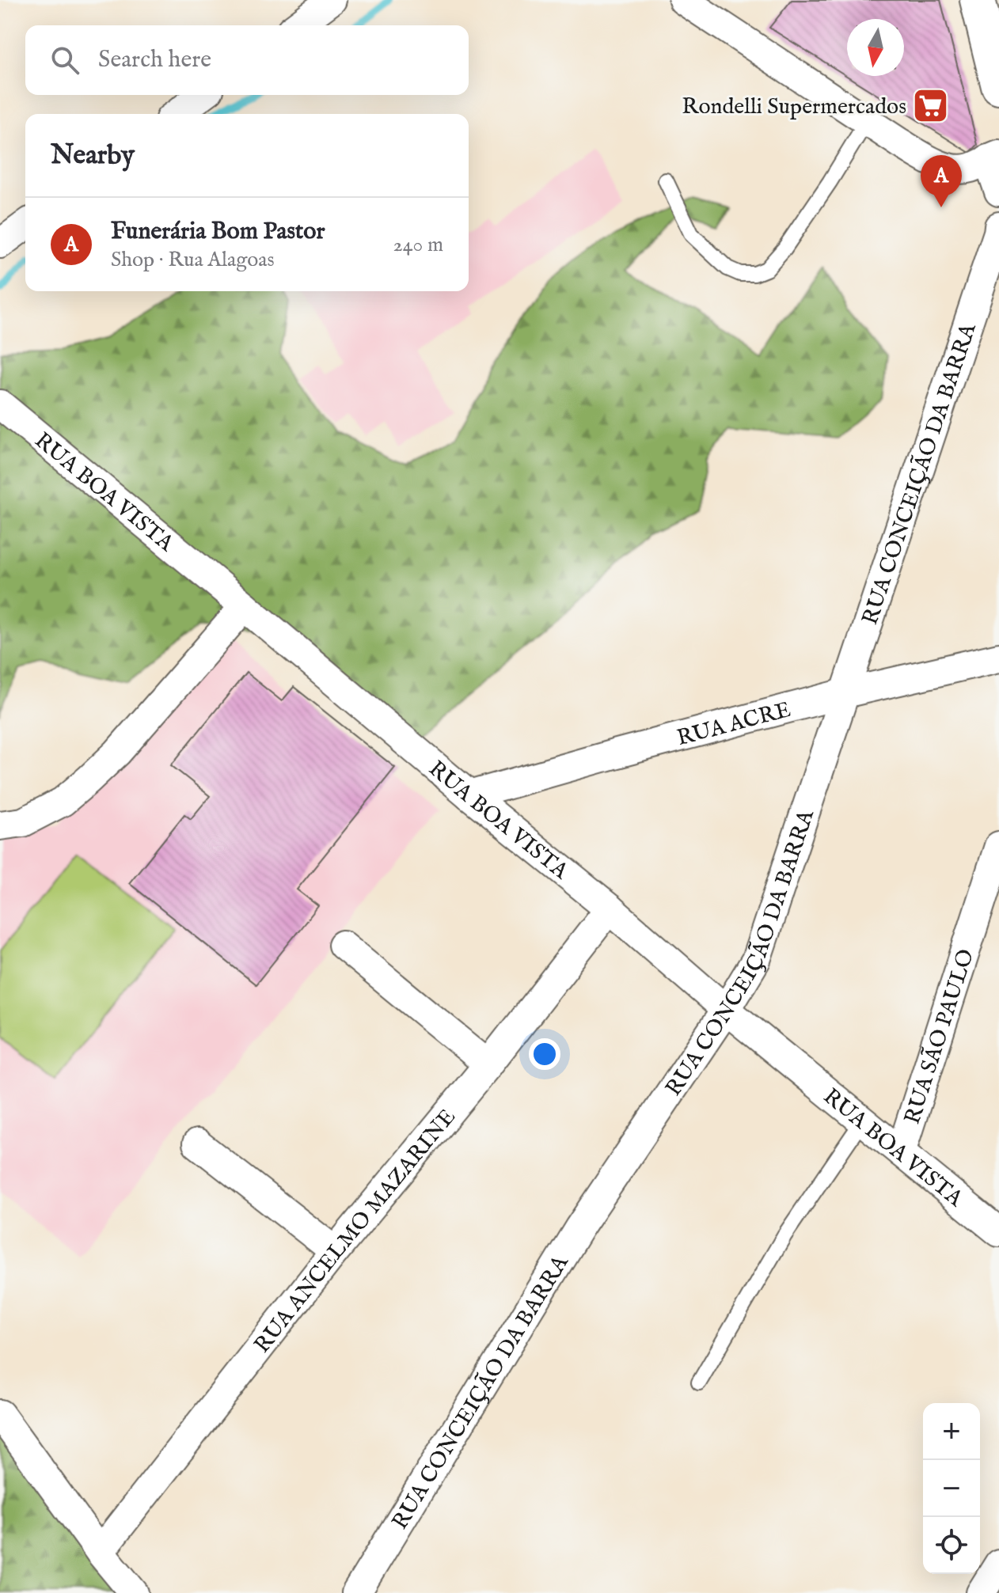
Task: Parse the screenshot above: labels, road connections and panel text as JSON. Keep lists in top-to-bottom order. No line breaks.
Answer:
{"streets":{"street":["RUA CONCEIÇÃO DA BARRA","RUA BOA VISTA","RUA ACRE","RUA SÃO PAULO","RUA ANCELMO MAZARINE"]},"crossings":[["RUA CONCEIÇÃO DA BARRA","RUA BOA VISTA"],["RUA CONCEIÇÃO DA BARRA","RUA ACRE"],["RUA BOA VISTA","RUA ACRE"],["RUA BOA VISTA","RUA SÃO PAULO"],["RUA BOA VISTA","RUA ANCELMO MAZARINE"]],"places":{"supermarket":["Rondelli Supermercados"]},"north":"bottom","page":{"search":"Search here","heading":"Nearby","pins":"A","list":[{"mark":"A","name":"Funerária Bom Pastor","note":"Shop · Rua Alagoas","value":"240 m"}],"map_buttons":["+","−"]}}
